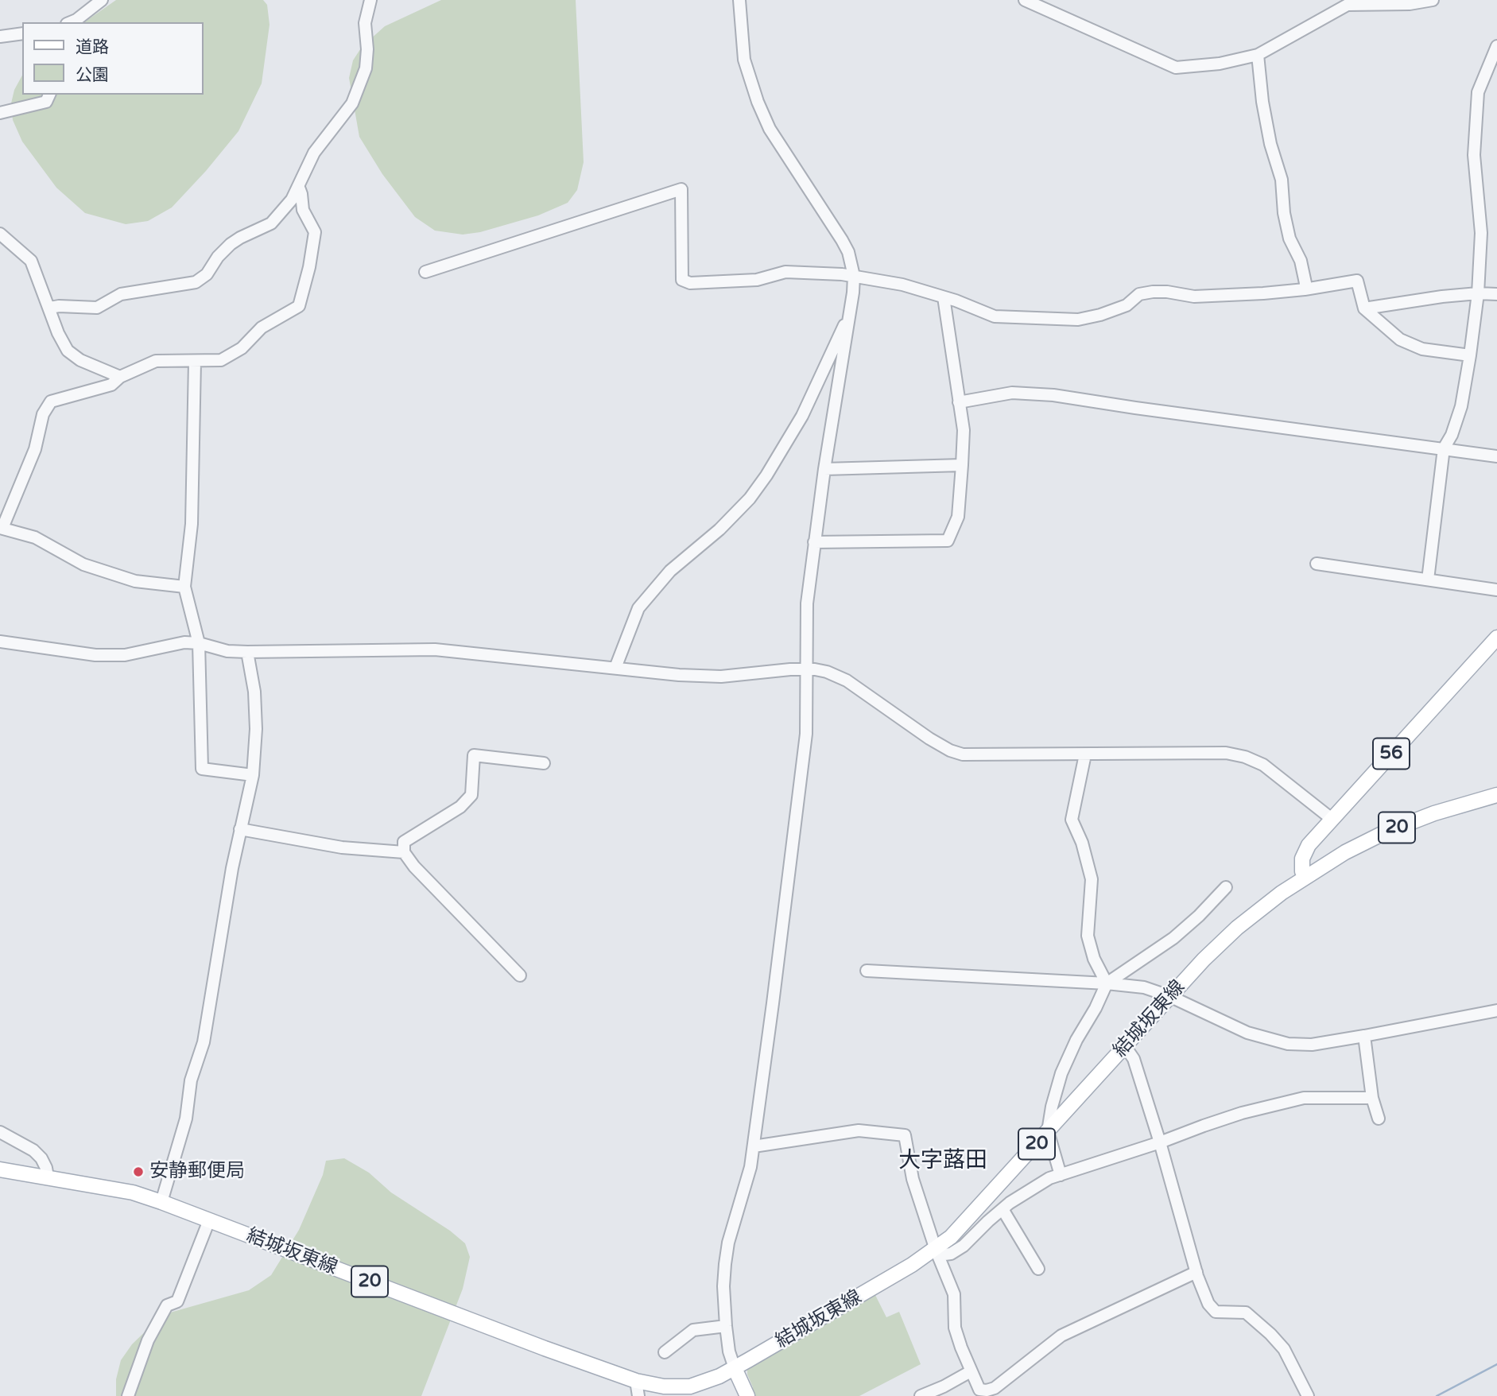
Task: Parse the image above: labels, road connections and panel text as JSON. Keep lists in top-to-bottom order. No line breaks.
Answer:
{"streets":{"main road":["56","20","結城坂東線"]},"crossings":[["56","結城坂東線"]],"districts":["大字蕗田"],"places":["安静郵便局"],"legend":["道路","公園"]}
